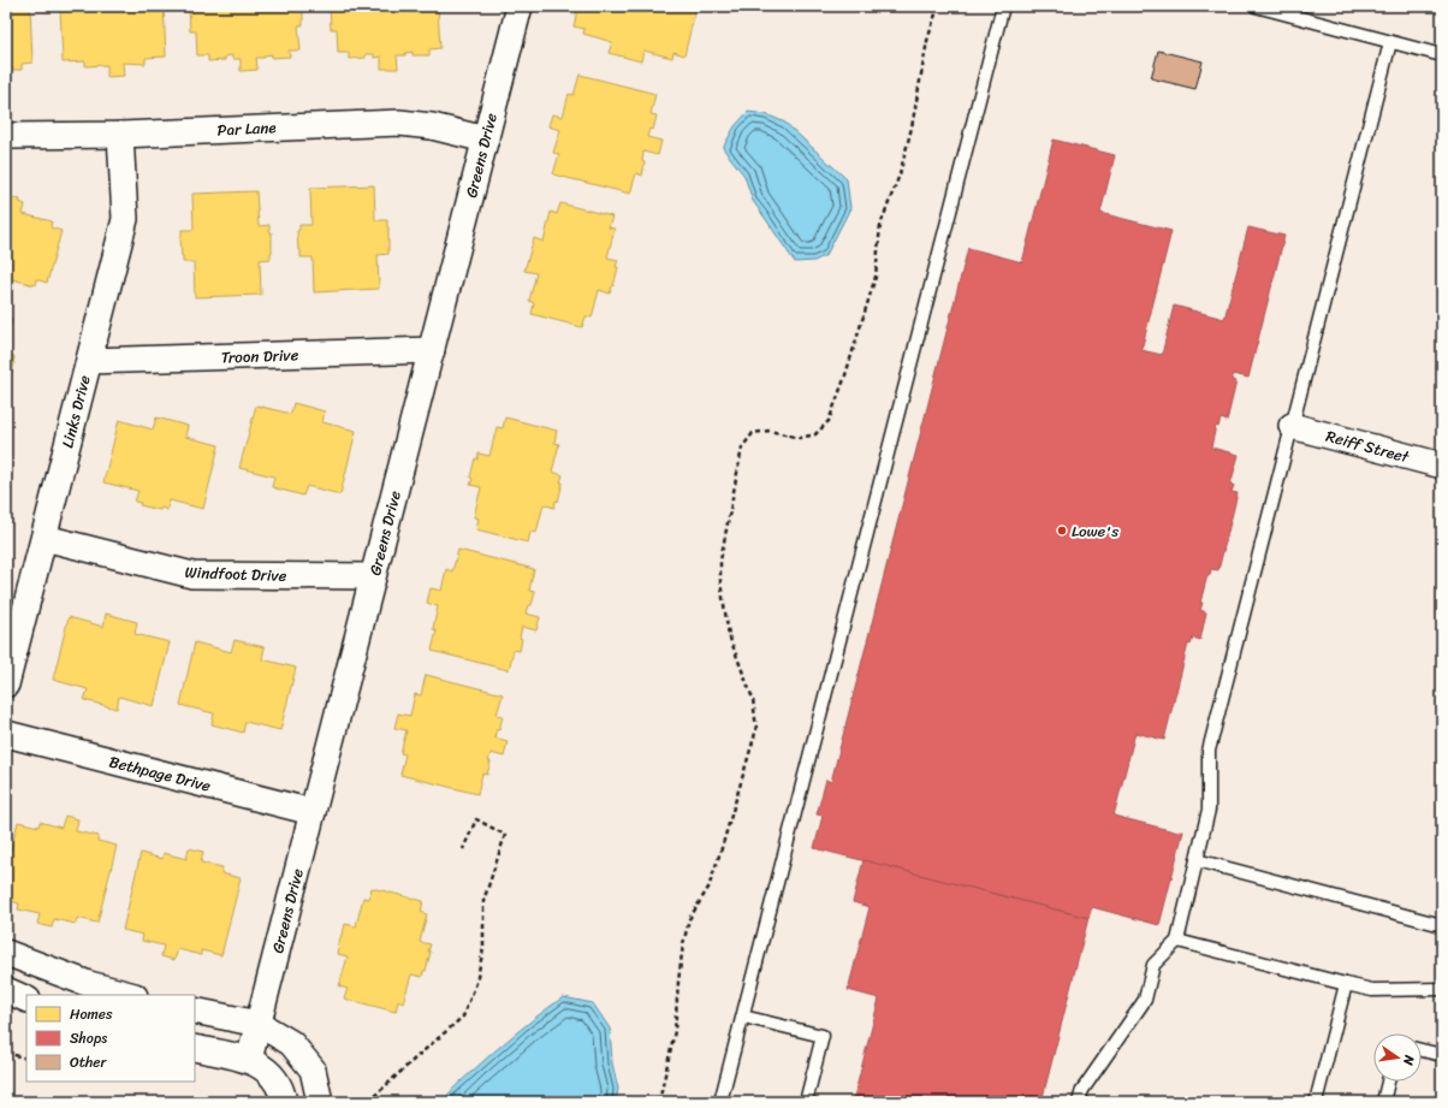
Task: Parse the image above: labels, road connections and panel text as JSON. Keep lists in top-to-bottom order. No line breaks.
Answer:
{"streets":{"street":["Par Lane","Greens Drive","Troon Drive","Links Drive","Reiff Street","Windfoot Drive","Bethpage Drive"]},"crossings":[["Par Lane","Greens Drive"],["Par Lane","Links Drive"],["Greens Drive","Troon Drive"],["Greens Drive","Windfoot Drive"],["Greens Drive","Bethpage Drive"],["Troon Drive","Links Drive"],["Links Drive","Windfoot Drive"]],"places":["Lowe's"],"legend":["Homes","Shops","Other"],"north":"right"}
